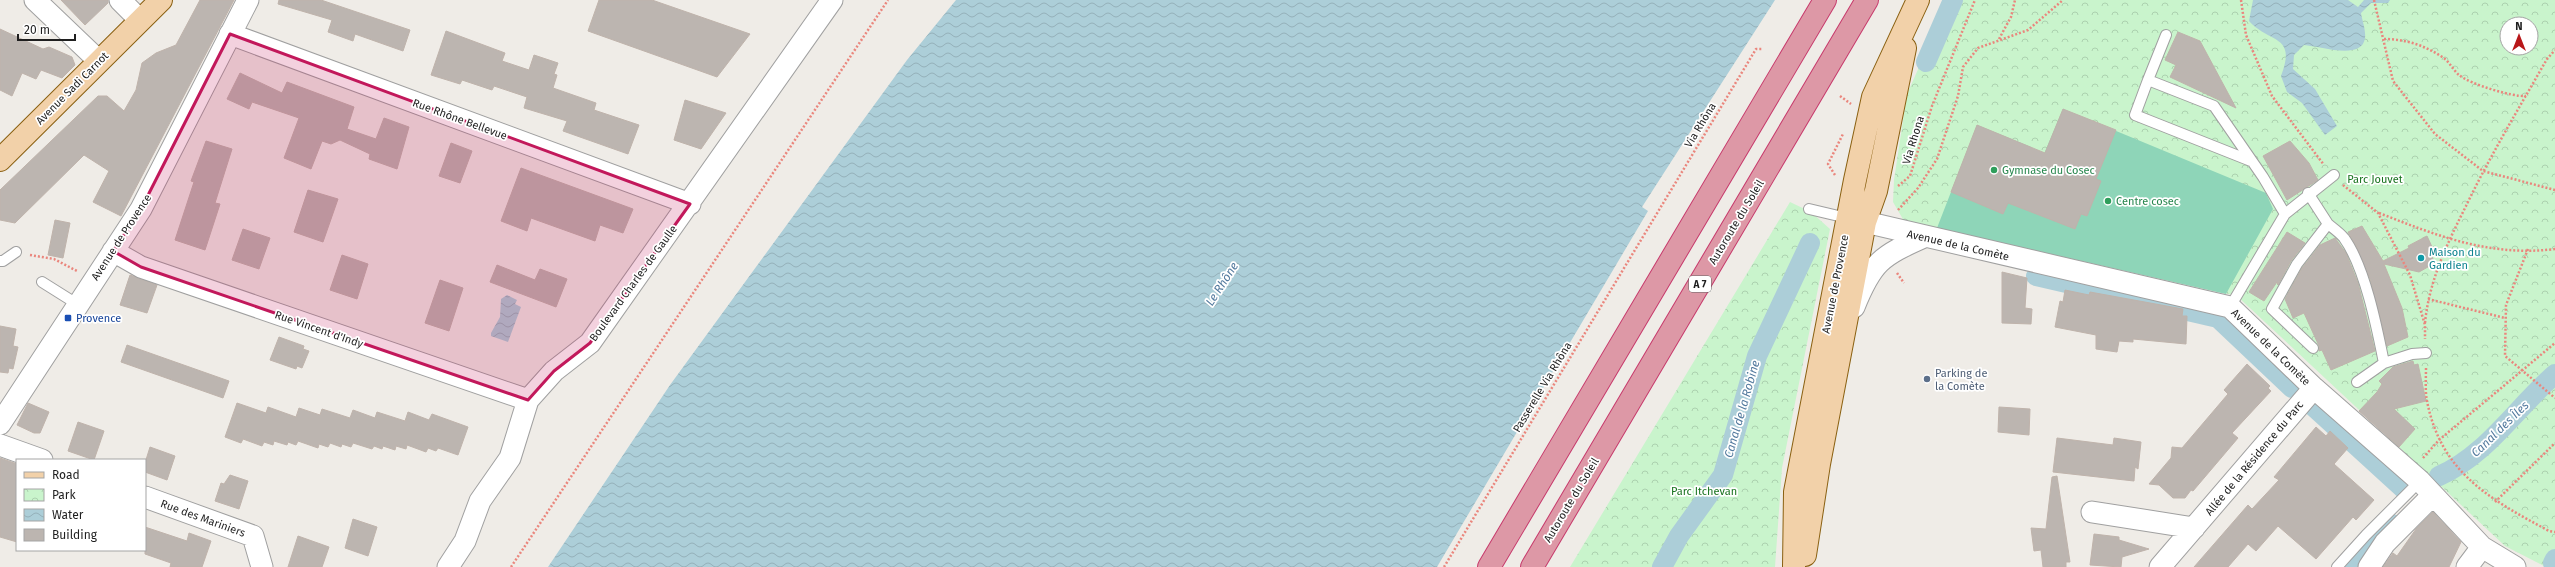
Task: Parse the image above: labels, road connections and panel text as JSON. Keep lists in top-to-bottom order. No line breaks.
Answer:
{"streets":{"highway":["Autoroute du Soleil","A 7"],"main road":["Avenue Sadi Carnot","Avenue de Provence"],"street":["Rue Rhône Bellevue","Avenue de la Comète","Boulevard Charles de Gaulle","Rue Vincent d'Indy","Allée de la Résidence du Parc","Rue des Mariniers"],"path":["Via Rhôna","Via Rhona","Passerelle Via Rhôna"]},"crossings":[["Rue Rhône Bellevue","Avenue de Provence"],["Rue Rhône Bellevue","Boulevard Charles de Gaulle"],["Via Rhôna","Passerelle Via Rhôna"],["Via Rhona","Avenue de Provence"],["Avenue de Provence","Avenue de la Comète"],["Avenue de Provence","Rue Vincent d'Indy"],["Avenue de la Comète","Allée de la Résidence du Parc"],["Boulevard Charles de Gaulle","Rue Vincent d'Indy"]],"water":["Le Rhône","Canal de la Robine","Canal des Îles"],"parks":["Parc Jouvet","Parc Itchevan"],"places":{"other":["Gymnase du Cosec","Centre cosec","Maison du Gardien","Parking de la Comète"],"transit":["Provence"]},"legend":["Road","Park","Water","Building"],"scale_bar":"20 m","north":"top"}
